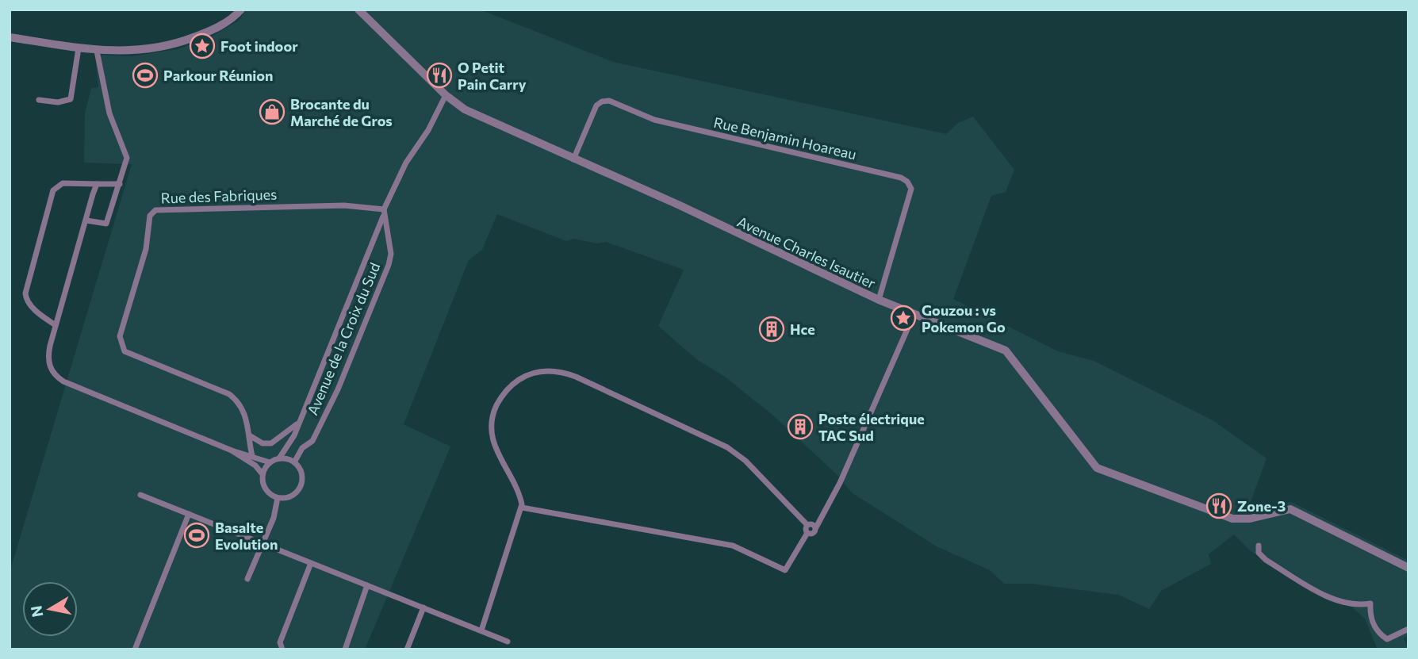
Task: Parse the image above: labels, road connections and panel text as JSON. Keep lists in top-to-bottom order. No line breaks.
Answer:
{"streets":{"street":["Rue Benjamin Hoareau","Rue des Fabriques","Avenue Charles Isautier","Avenue de la Croix du Sud"]},"crossings":[["Rue Benjamin Hoareau","Avenue Charles Isautier"],["Rue des Fabriques","Avenue de la Croix du Sud"]],"places":{"place":["Foot indoor","Gouzou : vs Pokemon Go"],"sports":["Parkour Réunion","Basalte Evolution"],"restaurant":["O Petit Pain Carry","Zone-3"],"shop":["Brocante du Marché de Gros"],"building":["Hce","Poste électrique TAC Sud"]},"north":"left"}
